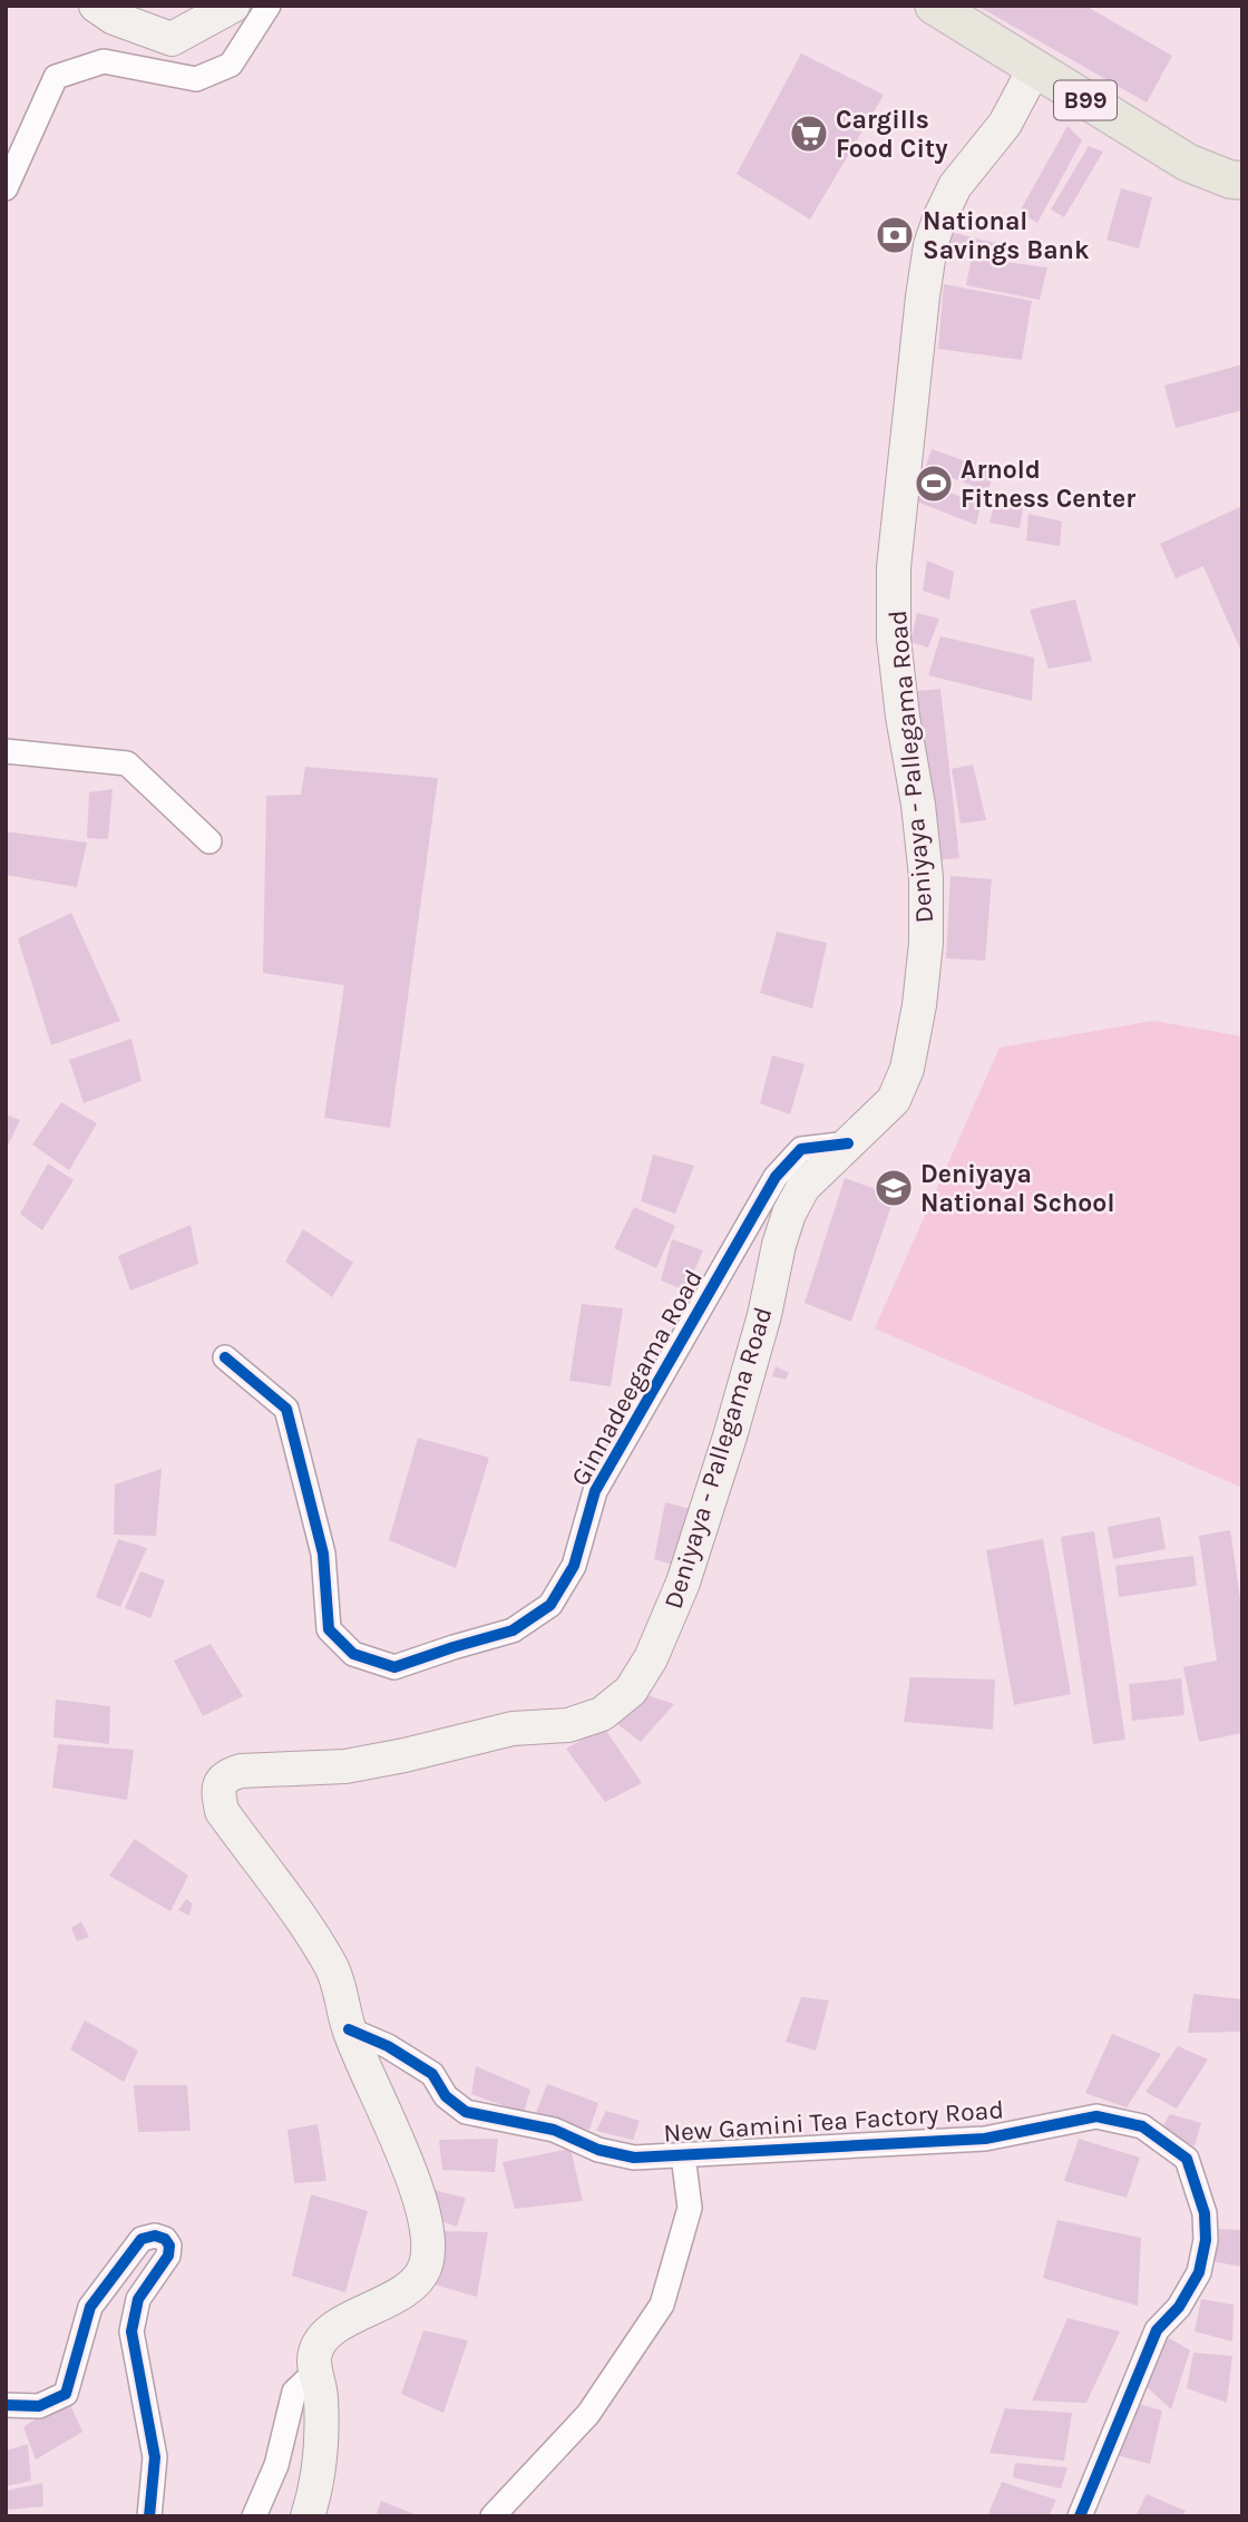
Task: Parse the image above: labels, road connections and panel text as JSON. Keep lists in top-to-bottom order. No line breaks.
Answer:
{"streets":{"main road":["B99","Deniyaya - Pallegama Road"],"street":["Ginnadeegama Road","New Gamini Tea Factory Road"]},"crossings":[["B99","Deniyaya - Pallegama Road"],["Deniyaya - Pallegama Road","Ginnadeegama Road"],["Deniyaya - Pallegama Road","New Gamini Tea Factory Road"]],"places":{"supermarket":["Cargills Food City"],"bank":["National Savings Bank"],"sports":["Arnold Fitness Center"],"school or university":["Deniyaya National School"]}}
